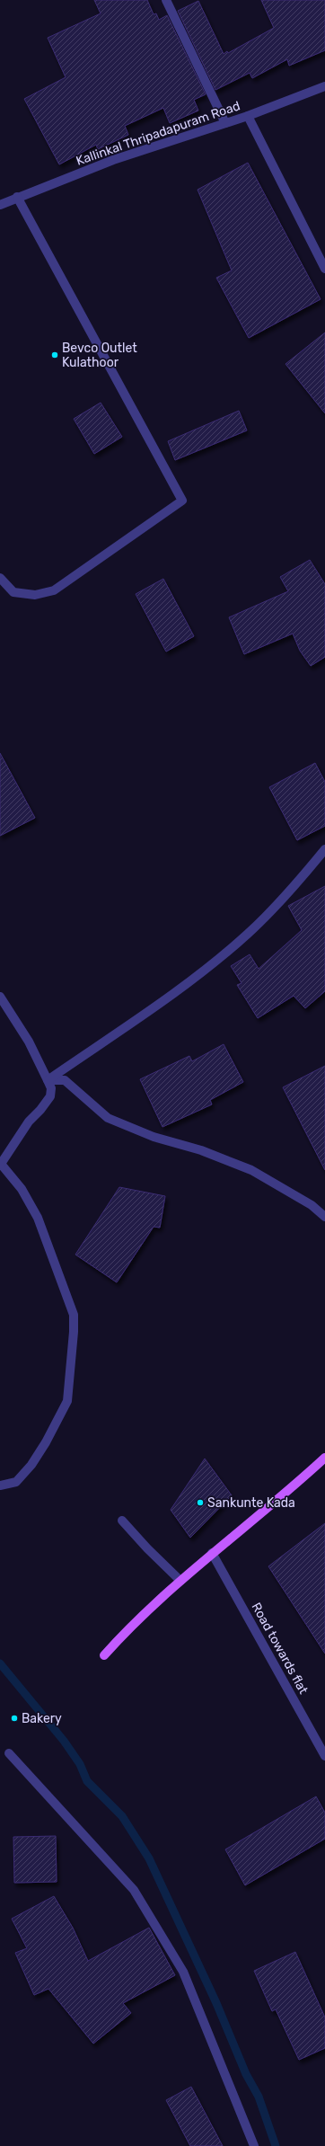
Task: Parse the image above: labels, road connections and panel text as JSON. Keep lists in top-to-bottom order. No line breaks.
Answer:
{"streets":{"street":["Kallinkal Thripadapuram Road","Road towards flat"]},"places":["Bevco Outlet Kulathoor","Sankunte Kada","Bakery"]}
